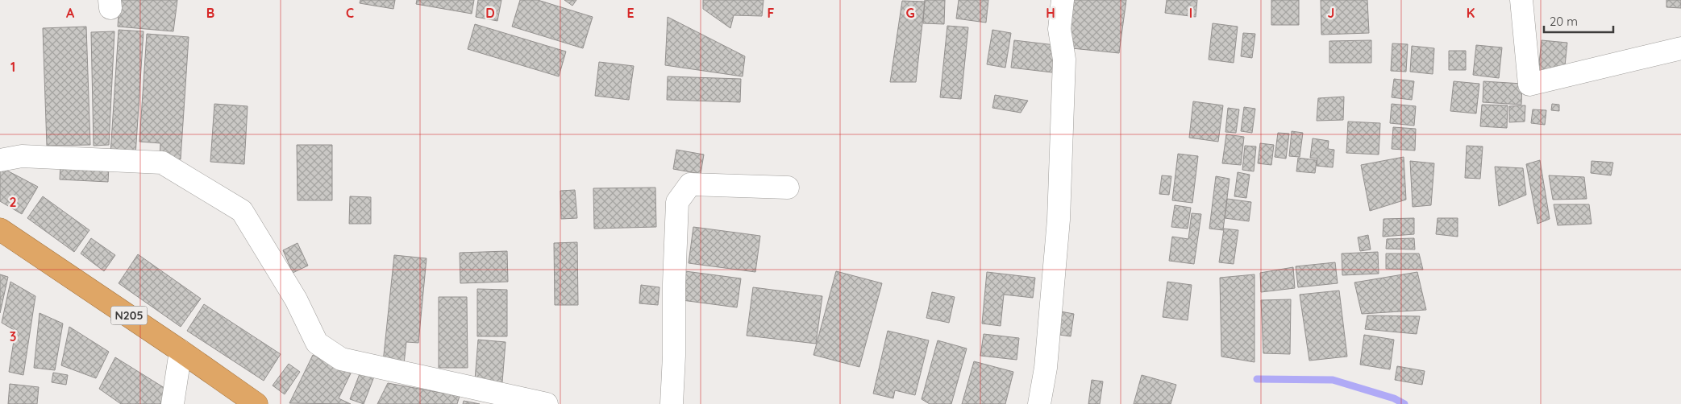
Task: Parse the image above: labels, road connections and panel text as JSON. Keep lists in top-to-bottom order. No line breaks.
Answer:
{"streets":{"highway":["N205"]},"scale_bar":"20 m","grid":{"columns":["A","B","C","D","E","F","G","H","I","J","K"],"rows":["1","2","3"]}}
